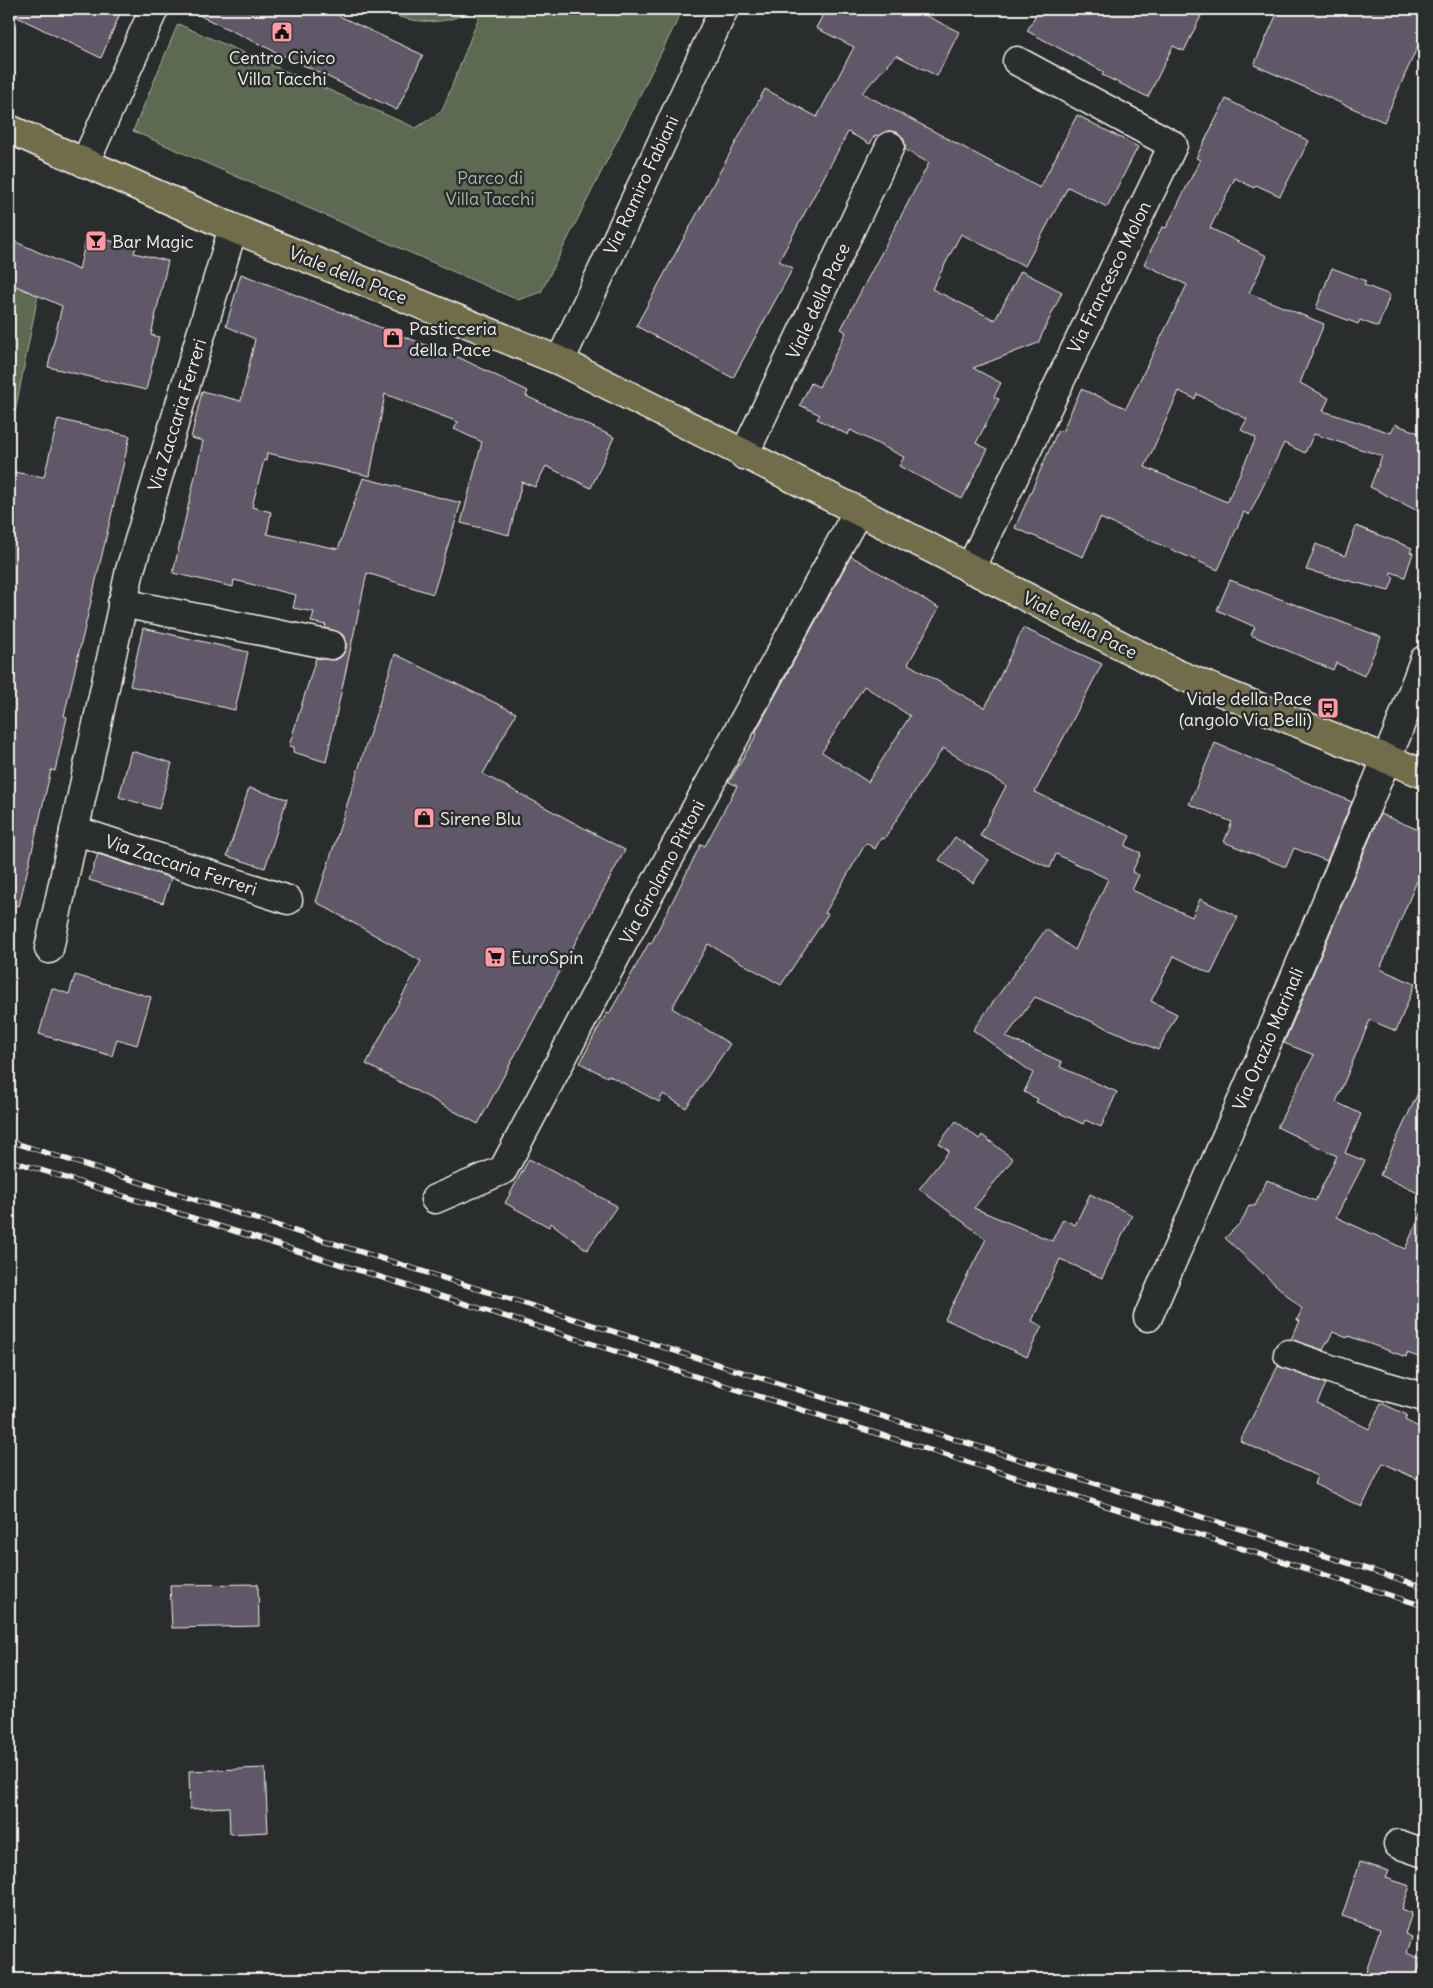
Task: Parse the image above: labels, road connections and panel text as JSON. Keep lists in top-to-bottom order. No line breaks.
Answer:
{"streets":{"main road":["Viale della Pace"],"street":["Via Ramiro Fabiani","Via Francesco Molon","Via Zaccaria Ferreri","Via Girolamo Pittoni","Via Orazio Marinali"]},"crossings":[["Via Ramiro Fabiani","Viale della Pace"],["Viale della Pace","Via Francesco Molon"],["Viale della Pace","Via Zaccaria Ferreri"],["Viale della Pace","Via Girolamo Pittoni"],["Viale della Pace","Via Orazio Marinali"]],"parks":["Parco di Villa Tacchi"],"places":{"public building":["Centro Civico Villa Tacchi"],"bar":["Bar Magic"],"shop":["Pasticceria della Pace","Sirene Blu"],"bus stop":["Viale della Pace (angolo Via Belli)"],"supermarket":["EuroSpin"]}}
